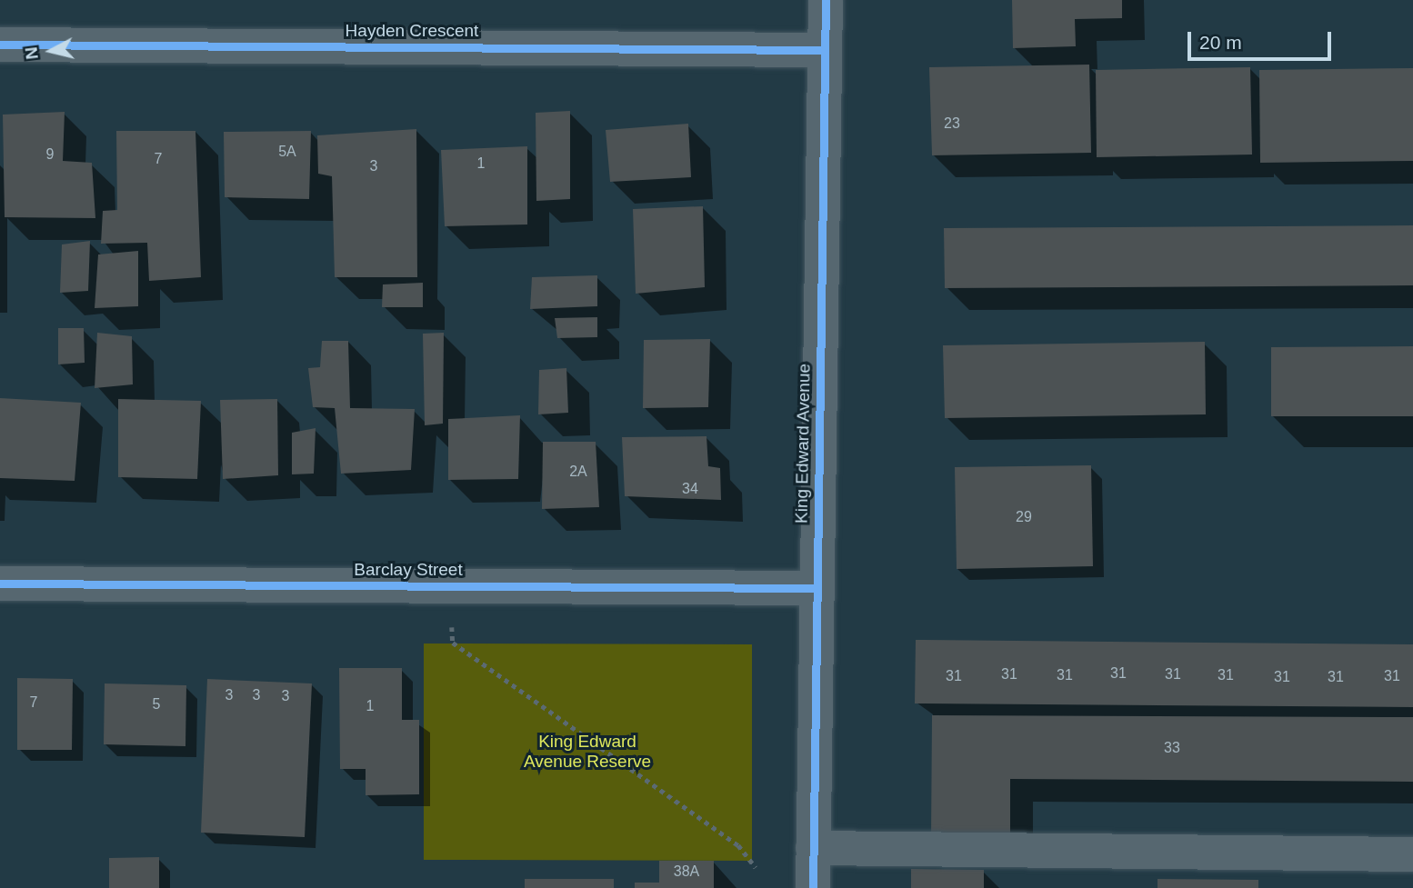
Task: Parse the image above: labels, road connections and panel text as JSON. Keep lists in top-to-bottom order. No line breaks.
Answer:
{"streets":{"street":["Hayden Crescent","King Edward Avenue","Barclay Street"]},"crossings":[["Hayden Crescent","King Edward Avenue"],["King Edward Avenue","Barclay Street"]],"parks":["King Edward Avenue Reserve"],"house_numbers":["23","5A","9","7","1","3","2A","34","29","31","31","31","31","31","31","31","31","31","3","3","3","7","5","1","33","38A"],"scale_bar":"20 m","north":"left"}
